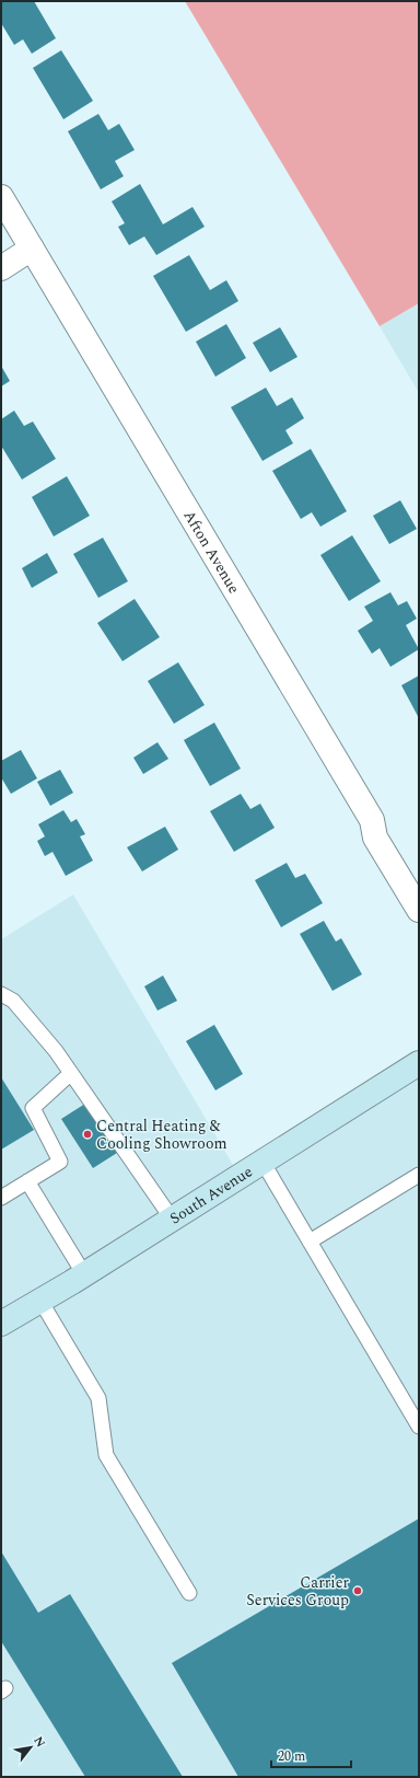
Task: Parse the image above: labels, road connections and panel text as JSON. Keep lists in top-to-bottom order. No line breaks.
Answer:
{"streets":{"main road":["South Avenue"],"street":["Afton Avenue"]},"places":["Central Heating & Cooling Showroom","Carrier Services Group"],"scale_bar":"20 m","north":"top right"}
